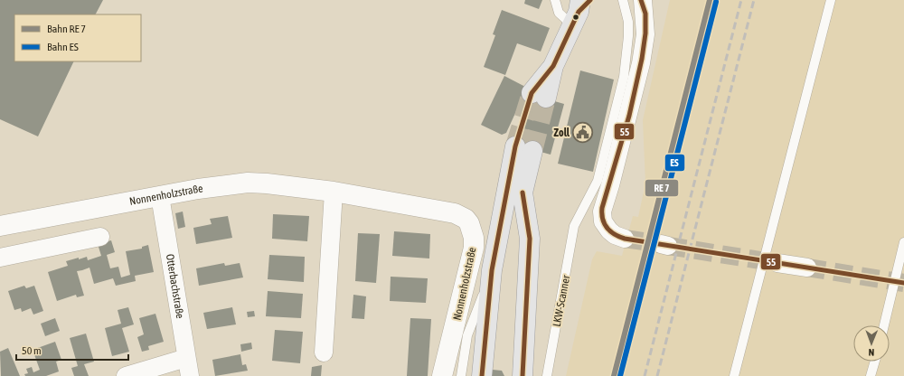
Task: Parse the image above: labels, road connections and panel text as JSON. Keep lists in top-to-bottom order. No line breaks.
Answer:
{"streets":{"street":["Nonnenholzstraße","Otterbachstraße"],"lane":["LKW-Scanner"]},"crossings":[["Nonnenholzstraße","Otterbachstraße"]],"places":{"public building":["Zoll"]},"lines":["transit line 55","rail line ES"],"legend":["Bahn RE 7","Bahn ES"],"scale_bar":"50 m","north":"bottom"}
